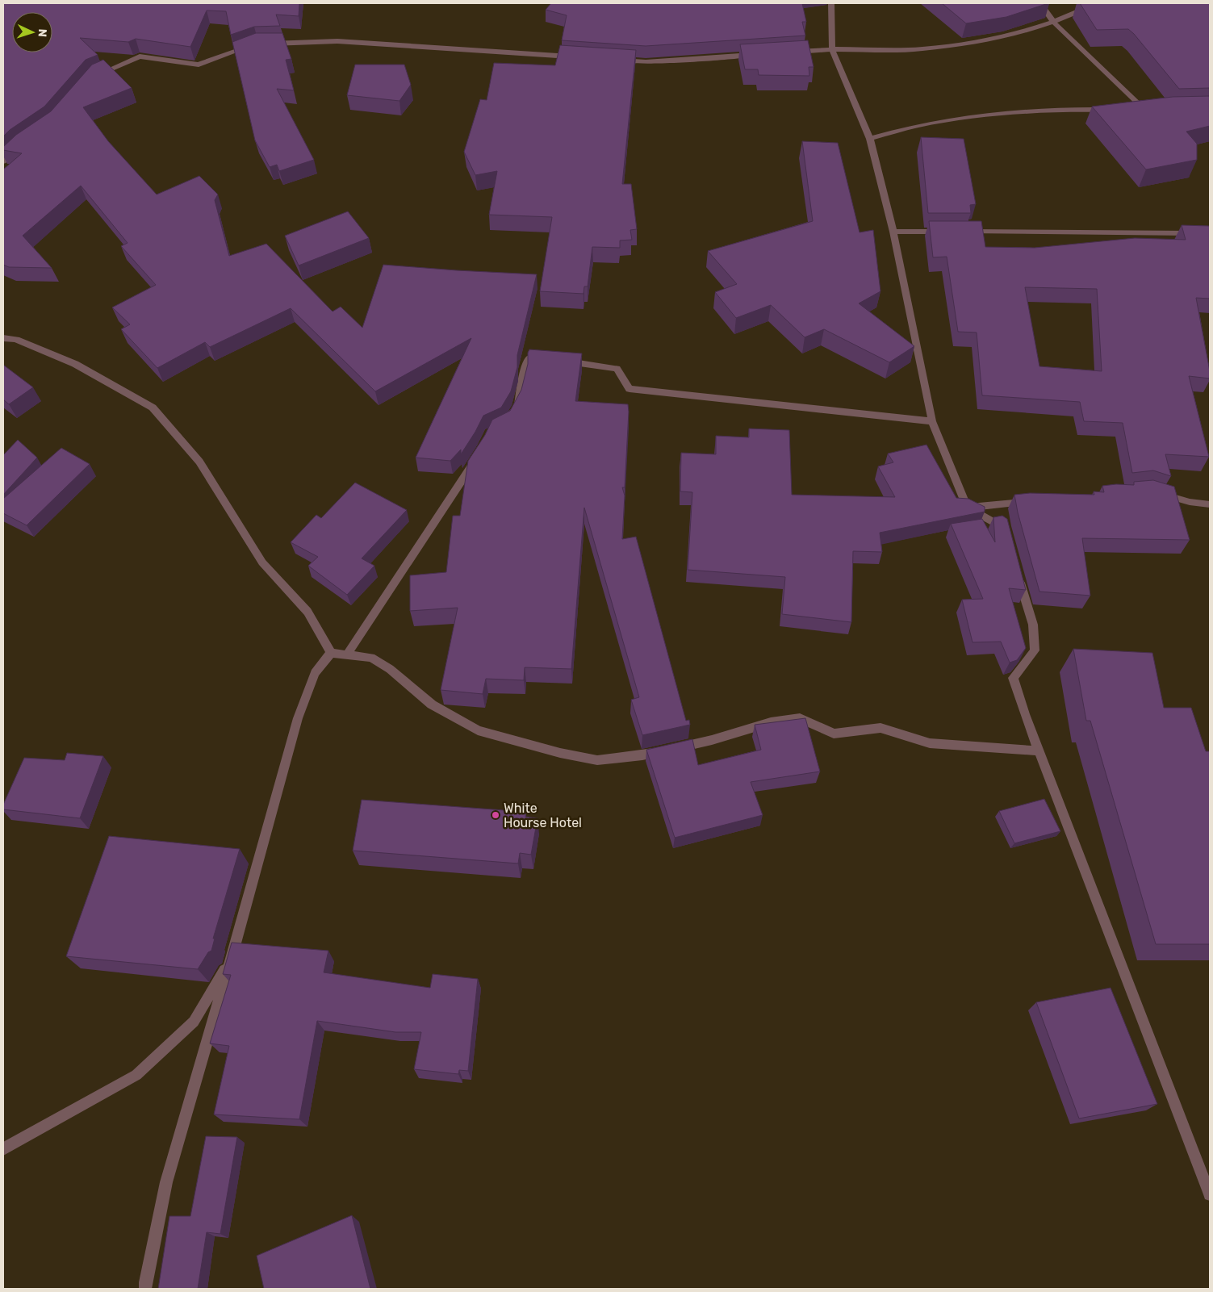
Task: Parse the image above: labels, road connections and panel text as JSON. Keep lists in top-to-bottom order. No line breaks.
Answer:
{"places":["White Hourse Hotel"],"north":"right"}
